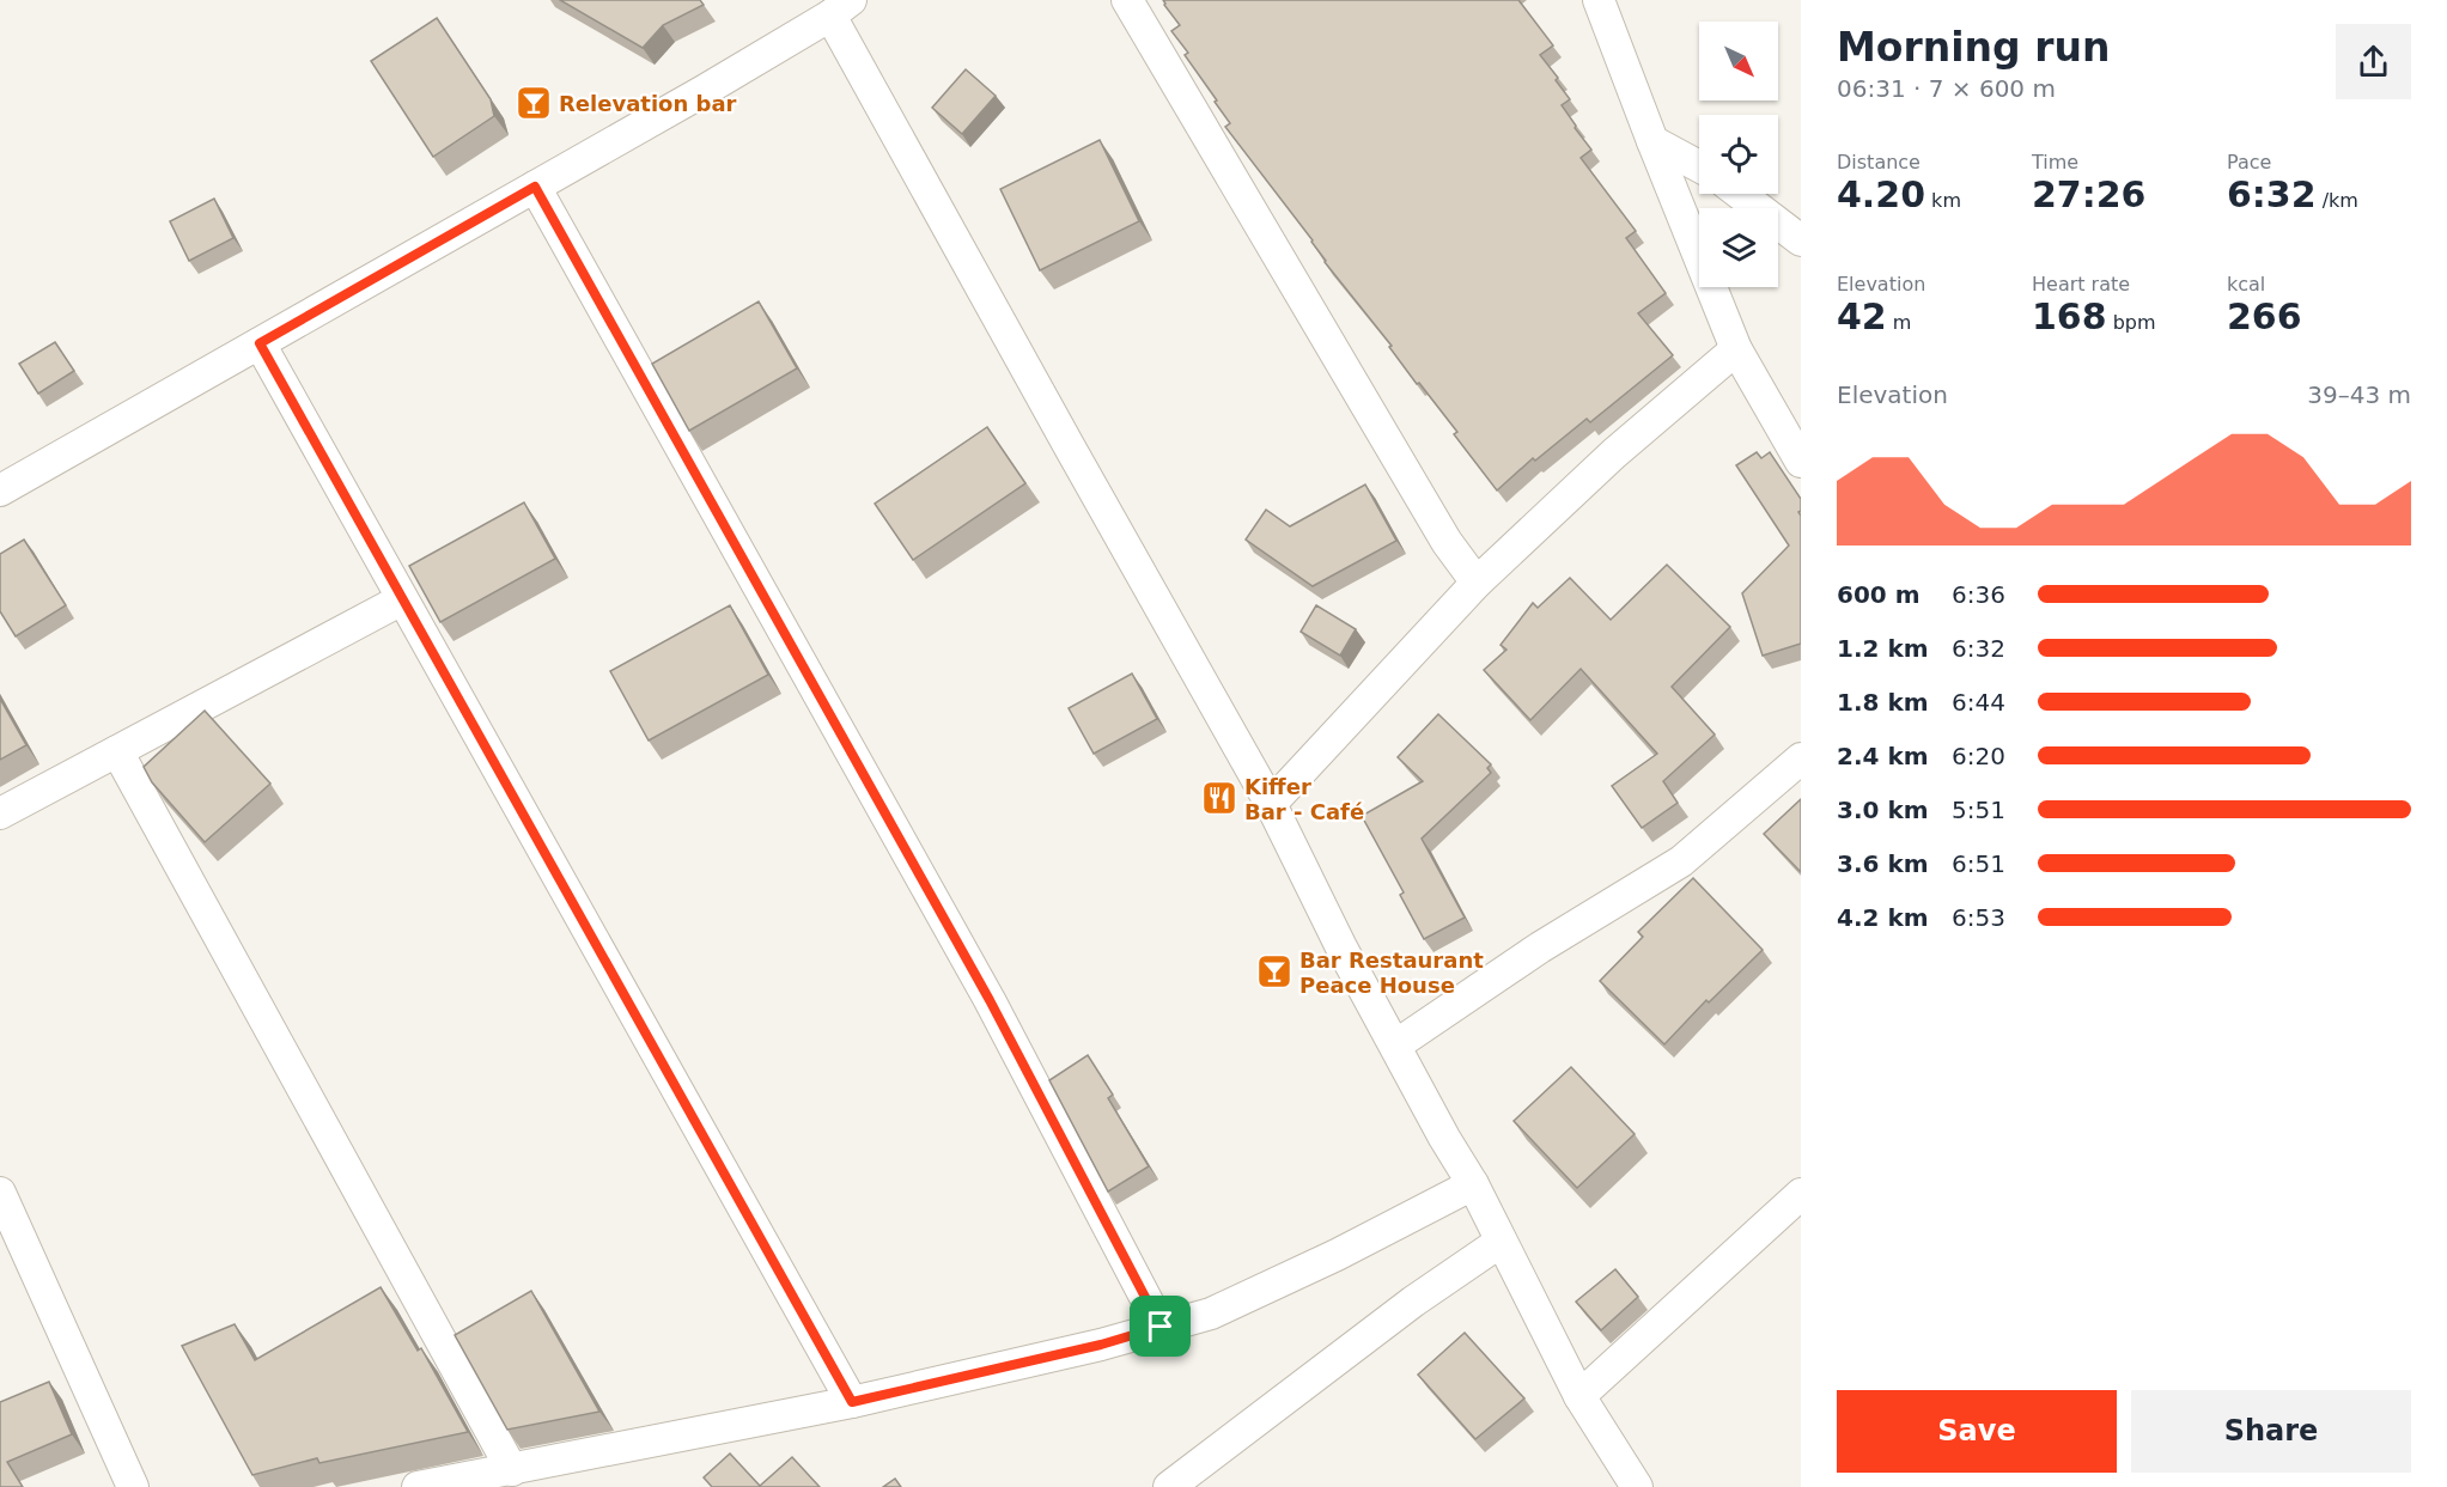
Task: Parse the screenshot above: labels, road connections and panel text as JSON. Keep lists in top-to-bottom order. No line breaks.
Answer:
{"places":{"bar":["Relevation bar","Bar Restaurant Peace House"],"restaurant":["Kiffer Bar - Café"]},"north":"bottom right","page":{"heading":["Morning run","06:31 · 7 × 600 m"],"stats":[["Distance","4.20 km"],["Time","27:26"],["Pace","6:32 /km"],["Elevation","42 m"],["Heart rate","168 bpm"],["kcal","266"]],"chart":["Elevation","39–43 m"],"list":[{"name":"600 m","note":"6:36"},{"name":"1.2 km","note":"6:32"},{"name":"1.8 km","note":"6:44"},{"name":"2.4 km","note":"6:20"},{"name":"3.0 km","note":"5:51"},{"name":"3.6 km","note":"6:51"},{"name":"4.2 km","note":"6:53"}],"buttons":["Save","Share"]}}
